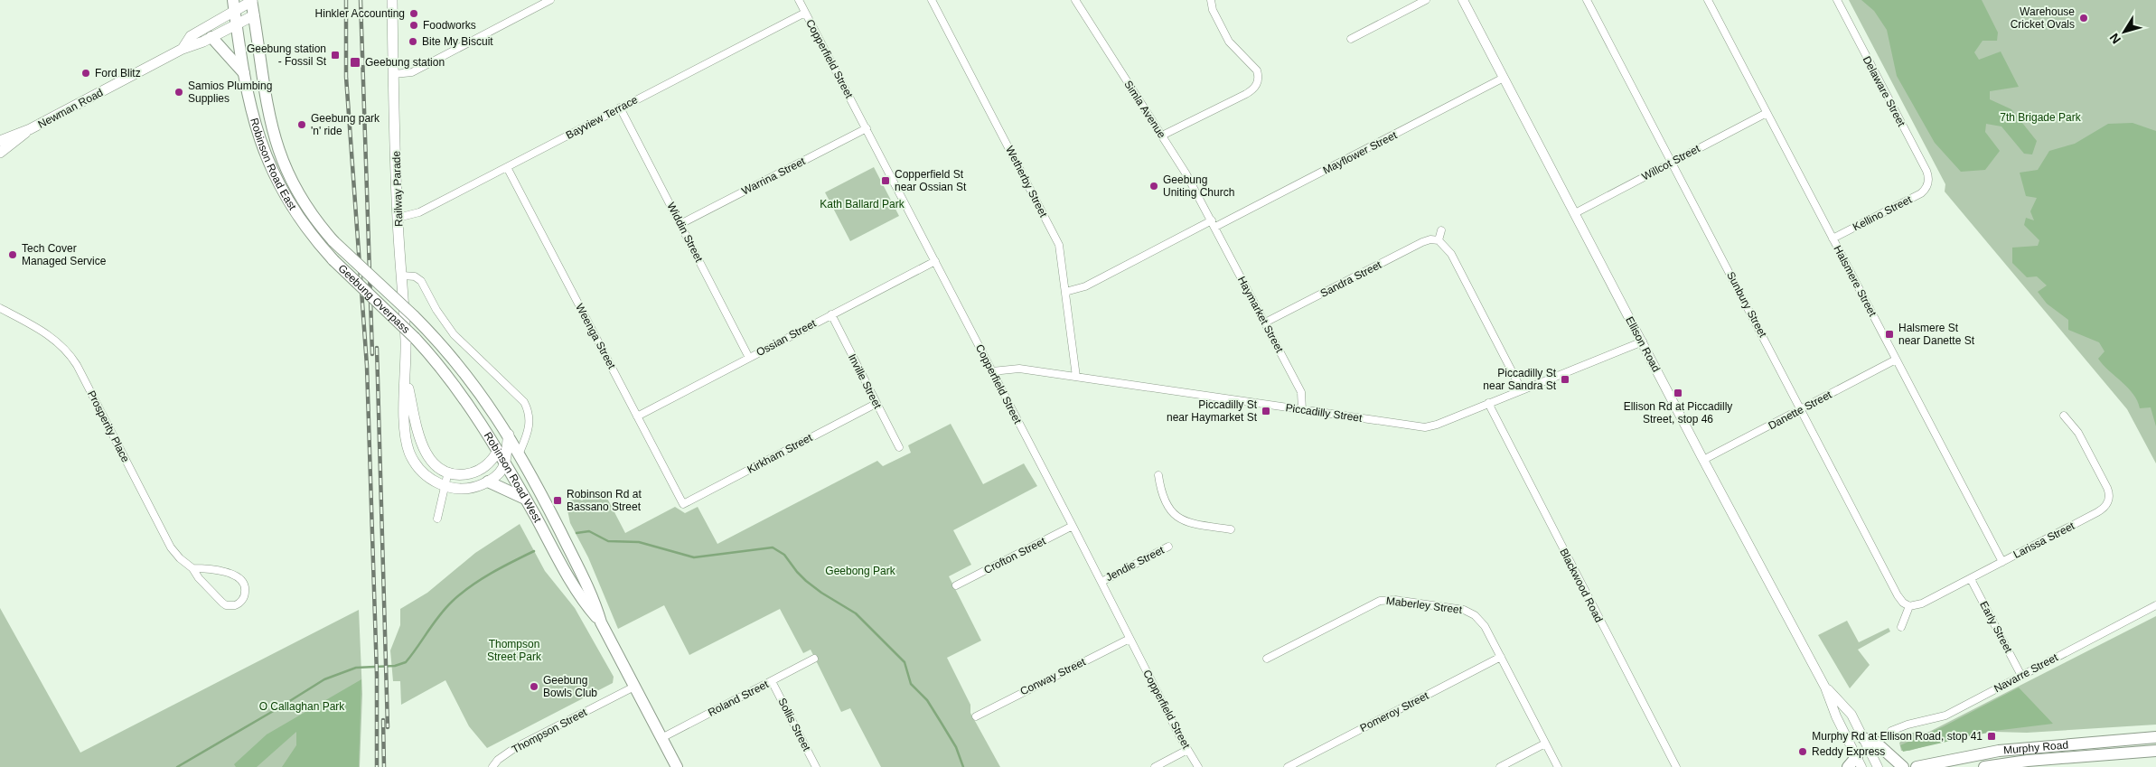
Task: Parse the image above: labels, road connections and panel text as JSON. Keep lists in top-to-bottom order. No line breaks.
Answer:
{"streets":{"main road":["Newman Road","Robinson Road East","Railway Parade","Geebung Overpass","Robinson Road West","Murphy Road"],"street":["Copperfield Street","Delaware Street","Simla Avenue","Bayview Terrace","Mayflower Street","Willcot Street","Warrina Street","Wetherby Street","Kellino Street","Widdin Street","Sandra Street","Halsmere Street","Sunbury Street","Haymarket Street","Weenga Street","Ossian Street","Ellison Road","Inville Street","Danette Street","Piccadilly Street","Prosperity Place","Kirkham Street","Larissa Street","Crofton Street","Jendie Street","Blackwood Road","Maberley Street","Early Street","Navarre Street","Conway Street","Roland Street","Pomeroy Street","Sollis Street","Thompson Street"]},"crossings":[["Copperfield Street","Bayview Terrace"],["Copperfield Street","Warrina Street"],["Copperfield Street","Ossian Street"],["Copperfield Street","Piccadilly Street"],["Copperfield Street","Crofton Street"],["Copperfield Street","Jendie Street"],["Copperfield Street","Conway Street"],["Delaware Street","Kellino Street"],["Newman Road","Robinson Road East"],["Simla Avenue","Mayflower Street"],["Simla Avenue","Haymarket Street"],["Bayview Terrace","Railway Parade"],["Bayview Terrace","Widdin Street"],["Bayview Terrace","Weenga Street"],["Mayflower Street","Wetherby Street"],["Mayflower Street","Haymarket Street"],["Mayflower Street","Ellison Road"],["Robinson Road East","Geebung Overpass"],["Willcot Street","Halsmere Street"],["Willcot Street","Sunbury Street"],["Willcot Street","Ellison Road"],["Warrina Street","Widdin Street"],["Wetherby Street","Piccadilly Street"],["Railway Parade","Robinson Road West"],["Kellino Street","Halsmere Street"],["Widdin Street","Ossian Street"],["Sandra Street","Haymarket Street"],["Halsmere Street","Danette Street"],["Halsmere Street","Larissa Street"],["Geebung Overpass","Robinson Road West"],["Sunbury Street","Danette Street"],["Sunbury Street","Larissa Street"],["Haymarket Street","Piccadilly Street"],["Weenga Street","Ossian Street"],["Weenga Street","Kirkham Street"],["Ossian Street","Inville Street"],["Ellison Road","Danette Street"],["Ellison Road","Piccadilly Street"],["Inville Street","Kirkham Street"],["Piccadilly Street","Blackwood Road"],["Robinson Road West","Roland Street"],["Robinson Road West","Thompson Street"],["Larissa Street","Early Street"],["Maberley Street","Pomeroy Street"],["Early Street","Navarre Street"],["Roland Street","Sollis Street"]],"parks":["7th Brigade Park","Kath Ballard Park","Geebong Park","Thompson Street Park","O Callaghan Park"],"places":{"other":["Hinkler Accounting","Warehouse Cricket Ovals","Foodworks","Bite My Biscuit","Ford Blitz","Samios Plumbing Supplies","Geebung park 'n' ride","Geebung Uniting Church","Tech Cover Managed Service","Geebung Bowls Club","Reddy Express"],"transit":["Geebung station - Fossil St","Geebung station","Copperfield St near Ossian St","Halsmere St near Danette St","Piccadilly St near Sandra St","Ellison Rd at Piccadilly Street, stop 46","Piccadilly St near Haymarket St","Robinson Rd at Bassano Street","Murphy Rd at Ellison Road, stop 41"]},"north":"bottom left"}
